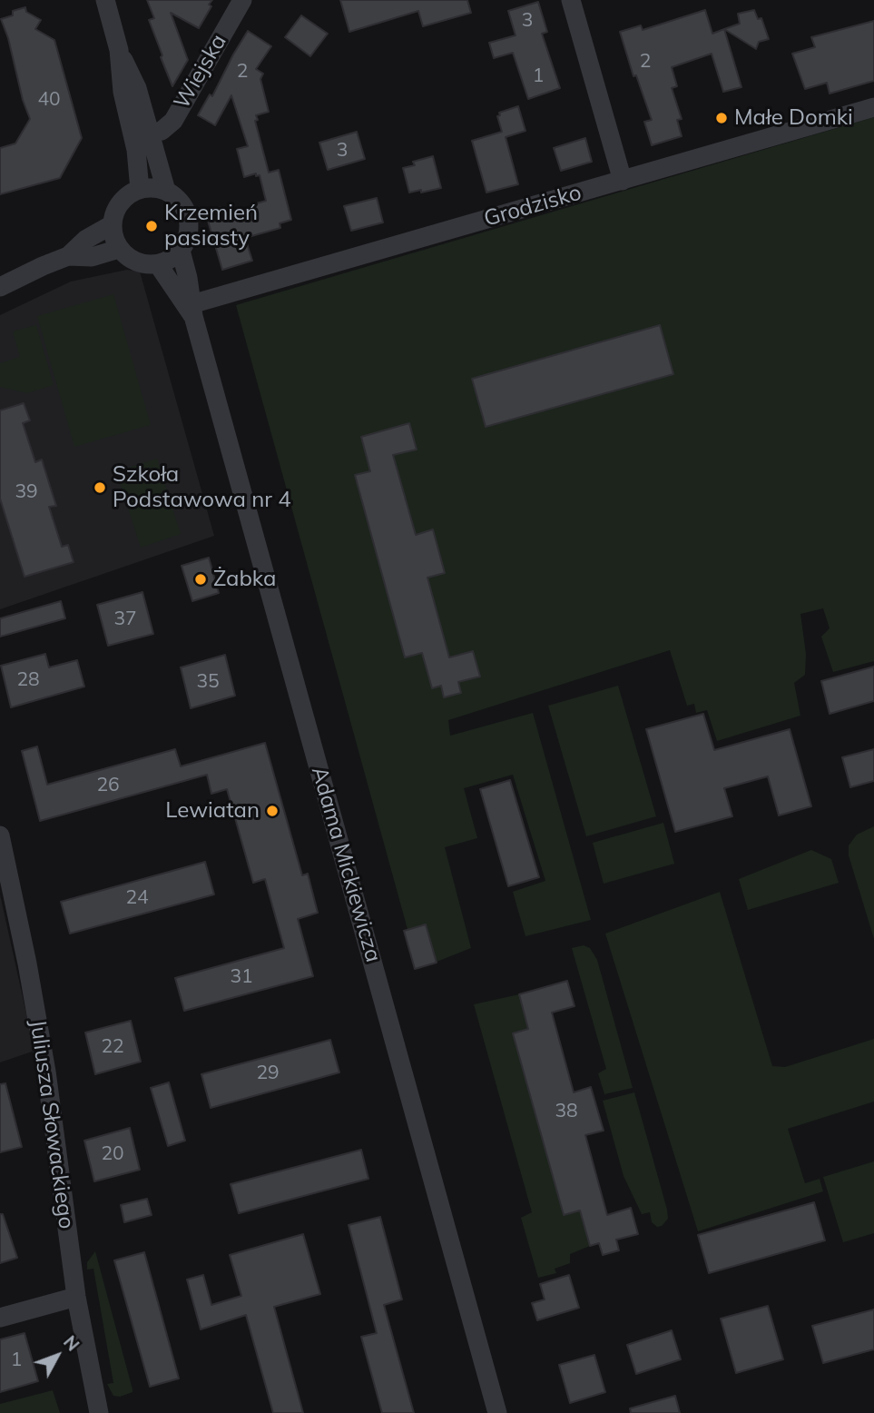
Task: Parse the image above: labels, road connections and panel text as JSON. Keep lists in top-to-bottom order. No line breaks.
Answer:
{"streets":{"street":["Wiejska","Grodzisko","Adama Mickiewicza","Juliusza Słowackiego"]},"crossings":[["Grodzisko","Adama Mickiewicza"]],"places":["Małe Domki","Krzemień pasiasty","Szkoła Podstawowa nr 4","Żabka","Lewiatan"],"house_numbers":["3","2","2","1","40","3","39","37","28","35","26","24","31","22","29","38","20","1"],"north":"top right"}
